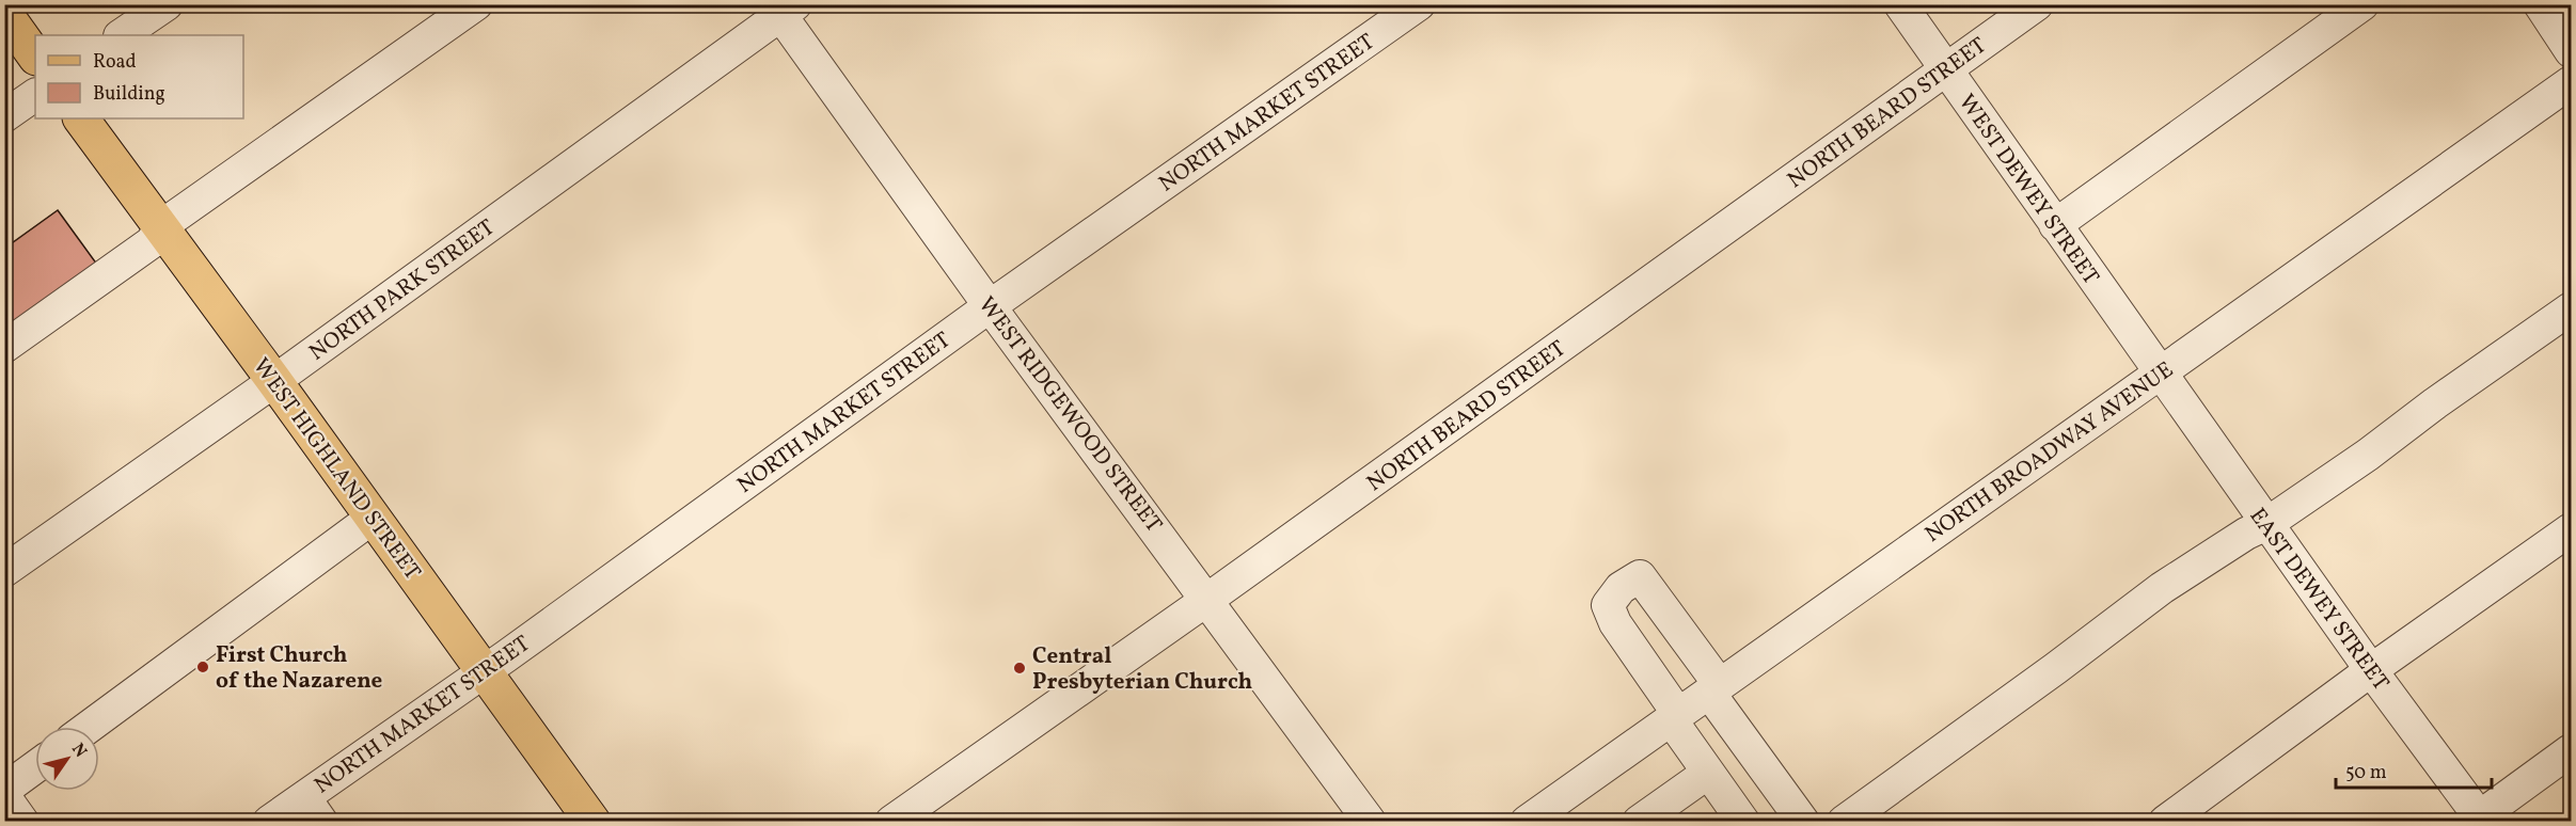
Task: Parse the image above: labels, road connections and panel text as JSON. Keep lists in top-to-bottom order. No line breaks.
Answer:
{"streets":{"main road":["WEST HIGHLAND STREET"],"street":["NORTH MARKET STREET","NORTH BEARD STREET","WEST DEWEY STREET","NORTH PARK STREET","WEST RIDGEWOOD STREET","NORTH BROADWAY AVENUE","EAST DEWEY STREET"]},"crossings":[["NORTH MARKET STREET","WEST RIDGEWOOD STREET"],["NORTH MARKET STREET","WEST HIGHLAND STREET"],["NORTH BEARD STREET","WEST DEWEY STREET"],["NORTH BEARD STREET","WEST RIDGEWOOD STREET"],["WEST DEWEY STREET","NORTH BROADWAY AVENUE"],["WEST DEWEY STREET","EAST DEWEY STREET"],["NORTH PARK STREET","WEST RIDGEWOOD STREET"],["NORTH PARK STREET","WEST HIGHLAND STREET"],["NORTH BROADWAY AVENUE","EAST DEWEY STREET"]],"places":["First Church of the Nazarene","Central Presbyterian Church"],"legend":["Road","Building"],"scale_bar":"50 m","north":"top right"}
